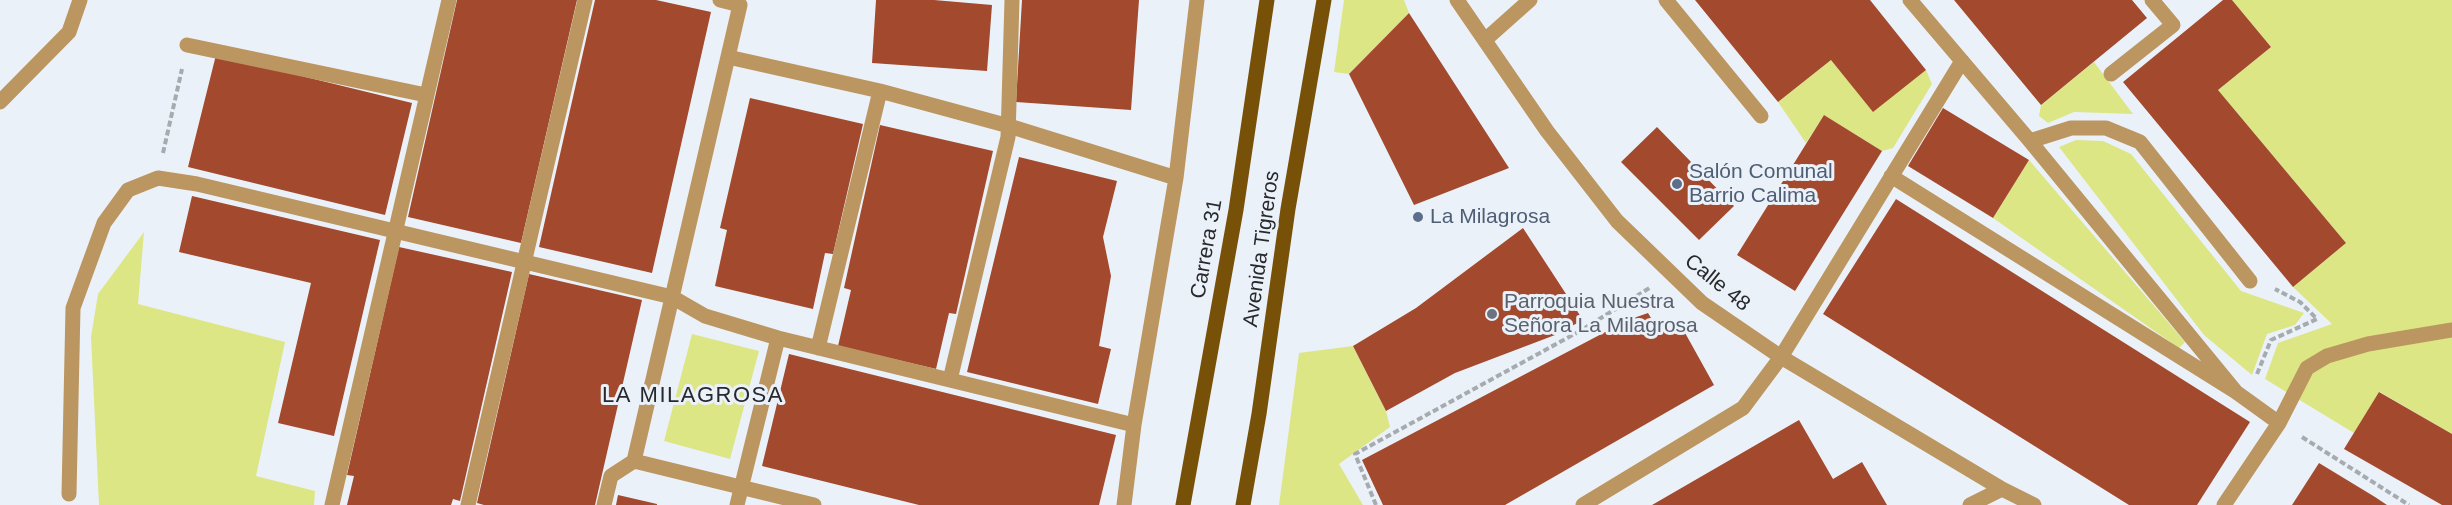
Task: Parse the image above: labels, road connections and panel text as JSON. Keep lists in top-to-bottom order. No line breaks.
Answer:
{"streets":{"main road":["Carrera 31","Avenida Tigreros"],"street":["Calle 48"]},"districts":["LA MILAGROSA"],"places":["Salón Comunal Barrio Calima","La Milagrosa","Parroquia Nuestra Señora La Milagrosa"]}
